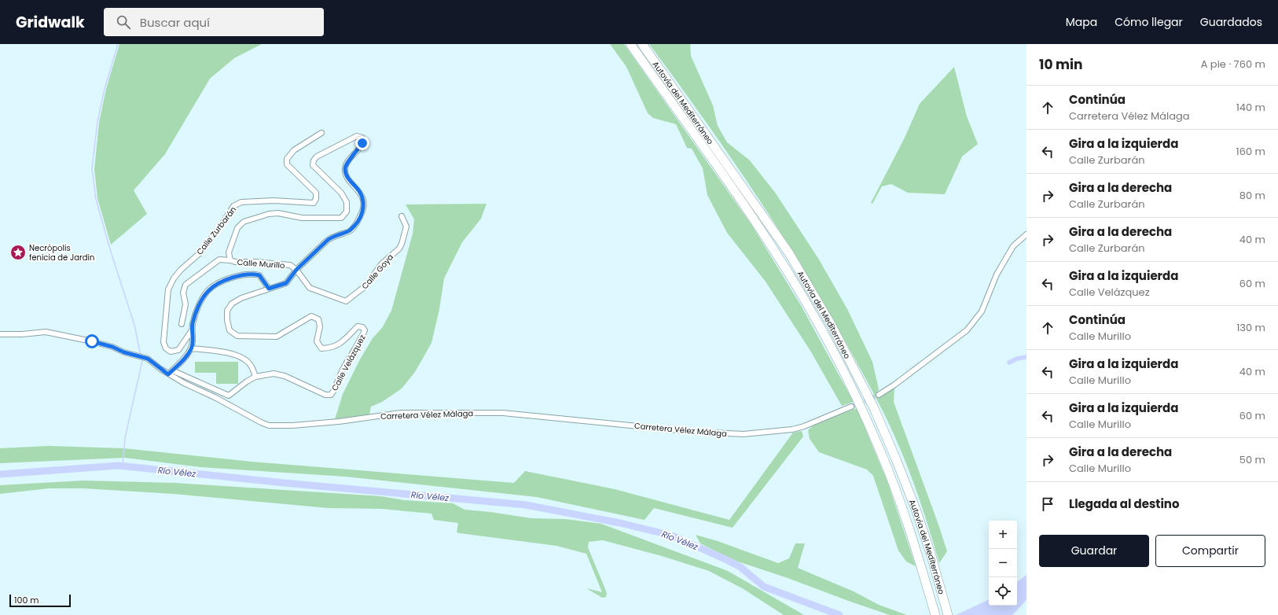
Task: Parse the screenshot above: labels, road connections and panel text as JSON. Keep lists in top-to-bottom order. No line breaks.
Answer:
{"streets":{"highway":["Autovía del Mediterráneo"],"street":["Calle Zurbarán","Calle Murillo","Calle Goya","Calle Velázquez","Carretera Vélez Málaga"]},"crossings":[["Calle Zurbarán","Calle Velázquez"],["Calle Zurbarán","Carretera Vélez Málaga"],["Calle Murillo","Calle Goya"],["Calle Murillo","Calle Velázquez"],["Calle Goya","Calle Velázquez"]],"water":["Río Vélez"],"places":{"place":["Necròpolis fenicia de Jardin"]},"scale_bar":"100 m","page":{"header":"Gridwalk","search":"Buscar aquí","nav":["Mapa","Cómo llegar","Guardados"],"heading":["10 min","A pie · 760 m"],"list":[["Continúa","Carretera Vélez Málaga","140 m"],["Gira a la izquierda","Calle Zurbarán","160 m"],["Gira a la derecha","Calle Zurbarán","80 m"],["Gira a la derecha","Calle Zurbarán","40 m"],["Gira a la izquierda","Calle Velázquez","60 m"],["Continúa","Calle Murillo","130 m"],["Gira a la izquierda","Calle Murillo","40 m"],["Gira a la izquierda","Calle Murillo","60 m"],["Gira a la derecha","Calle Murillo","50 m"],"Llegada al destino"],"map_buttons":["+","−"],"buttons":["Guardar","Compartir"],"scale":"100 m"}}
